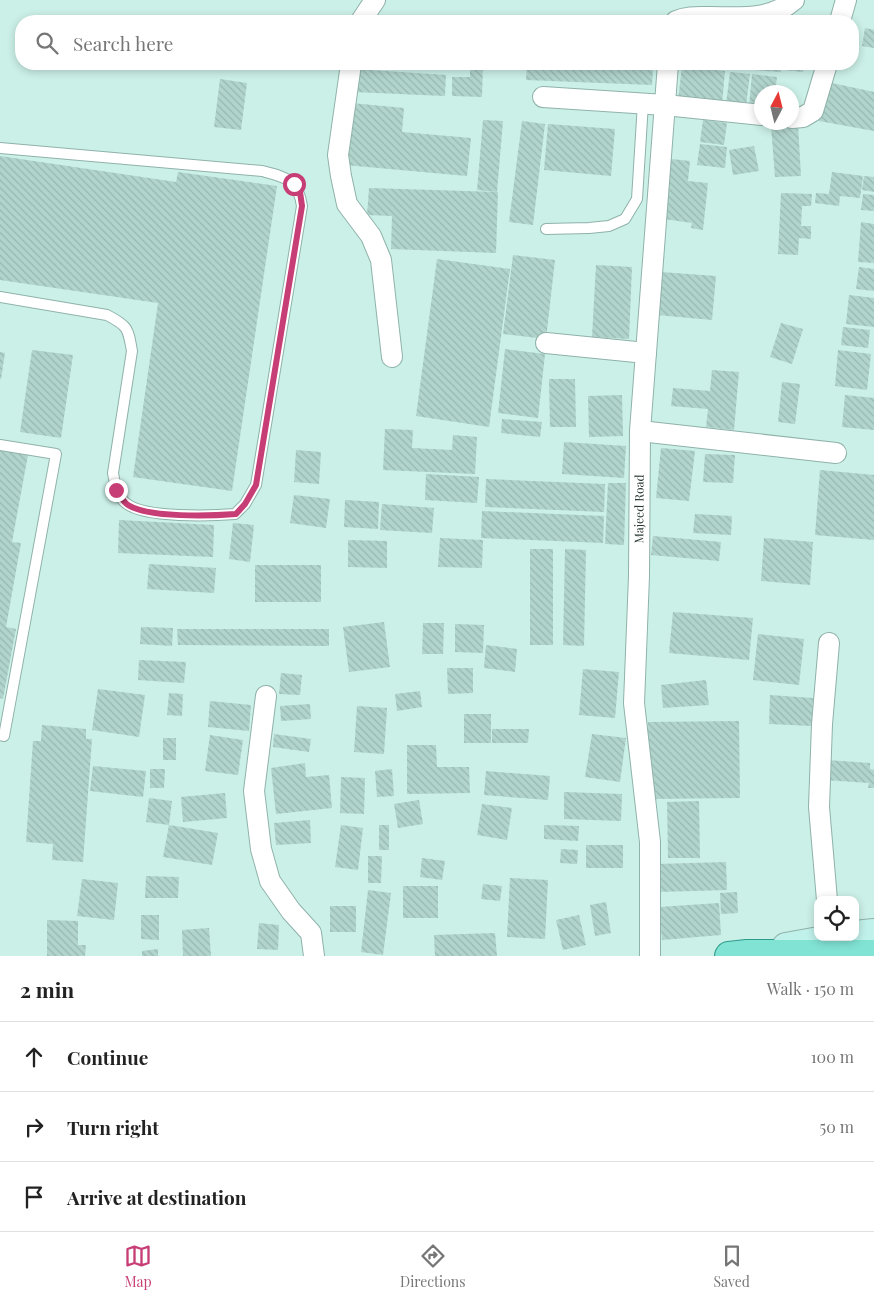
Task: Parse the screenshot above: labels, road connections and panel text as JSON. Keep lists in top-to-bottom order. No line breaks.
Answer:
{"streets":{"street":["Majeed Road"]},"north":"top","page":{"search":"Search here","heading":["2 min","Walk · 150 m"],"list":[["Continue","100 m"],["Turn right","50 m"],"Arrive at destination"],"nav":["Map","Directions","Saved"]}}
